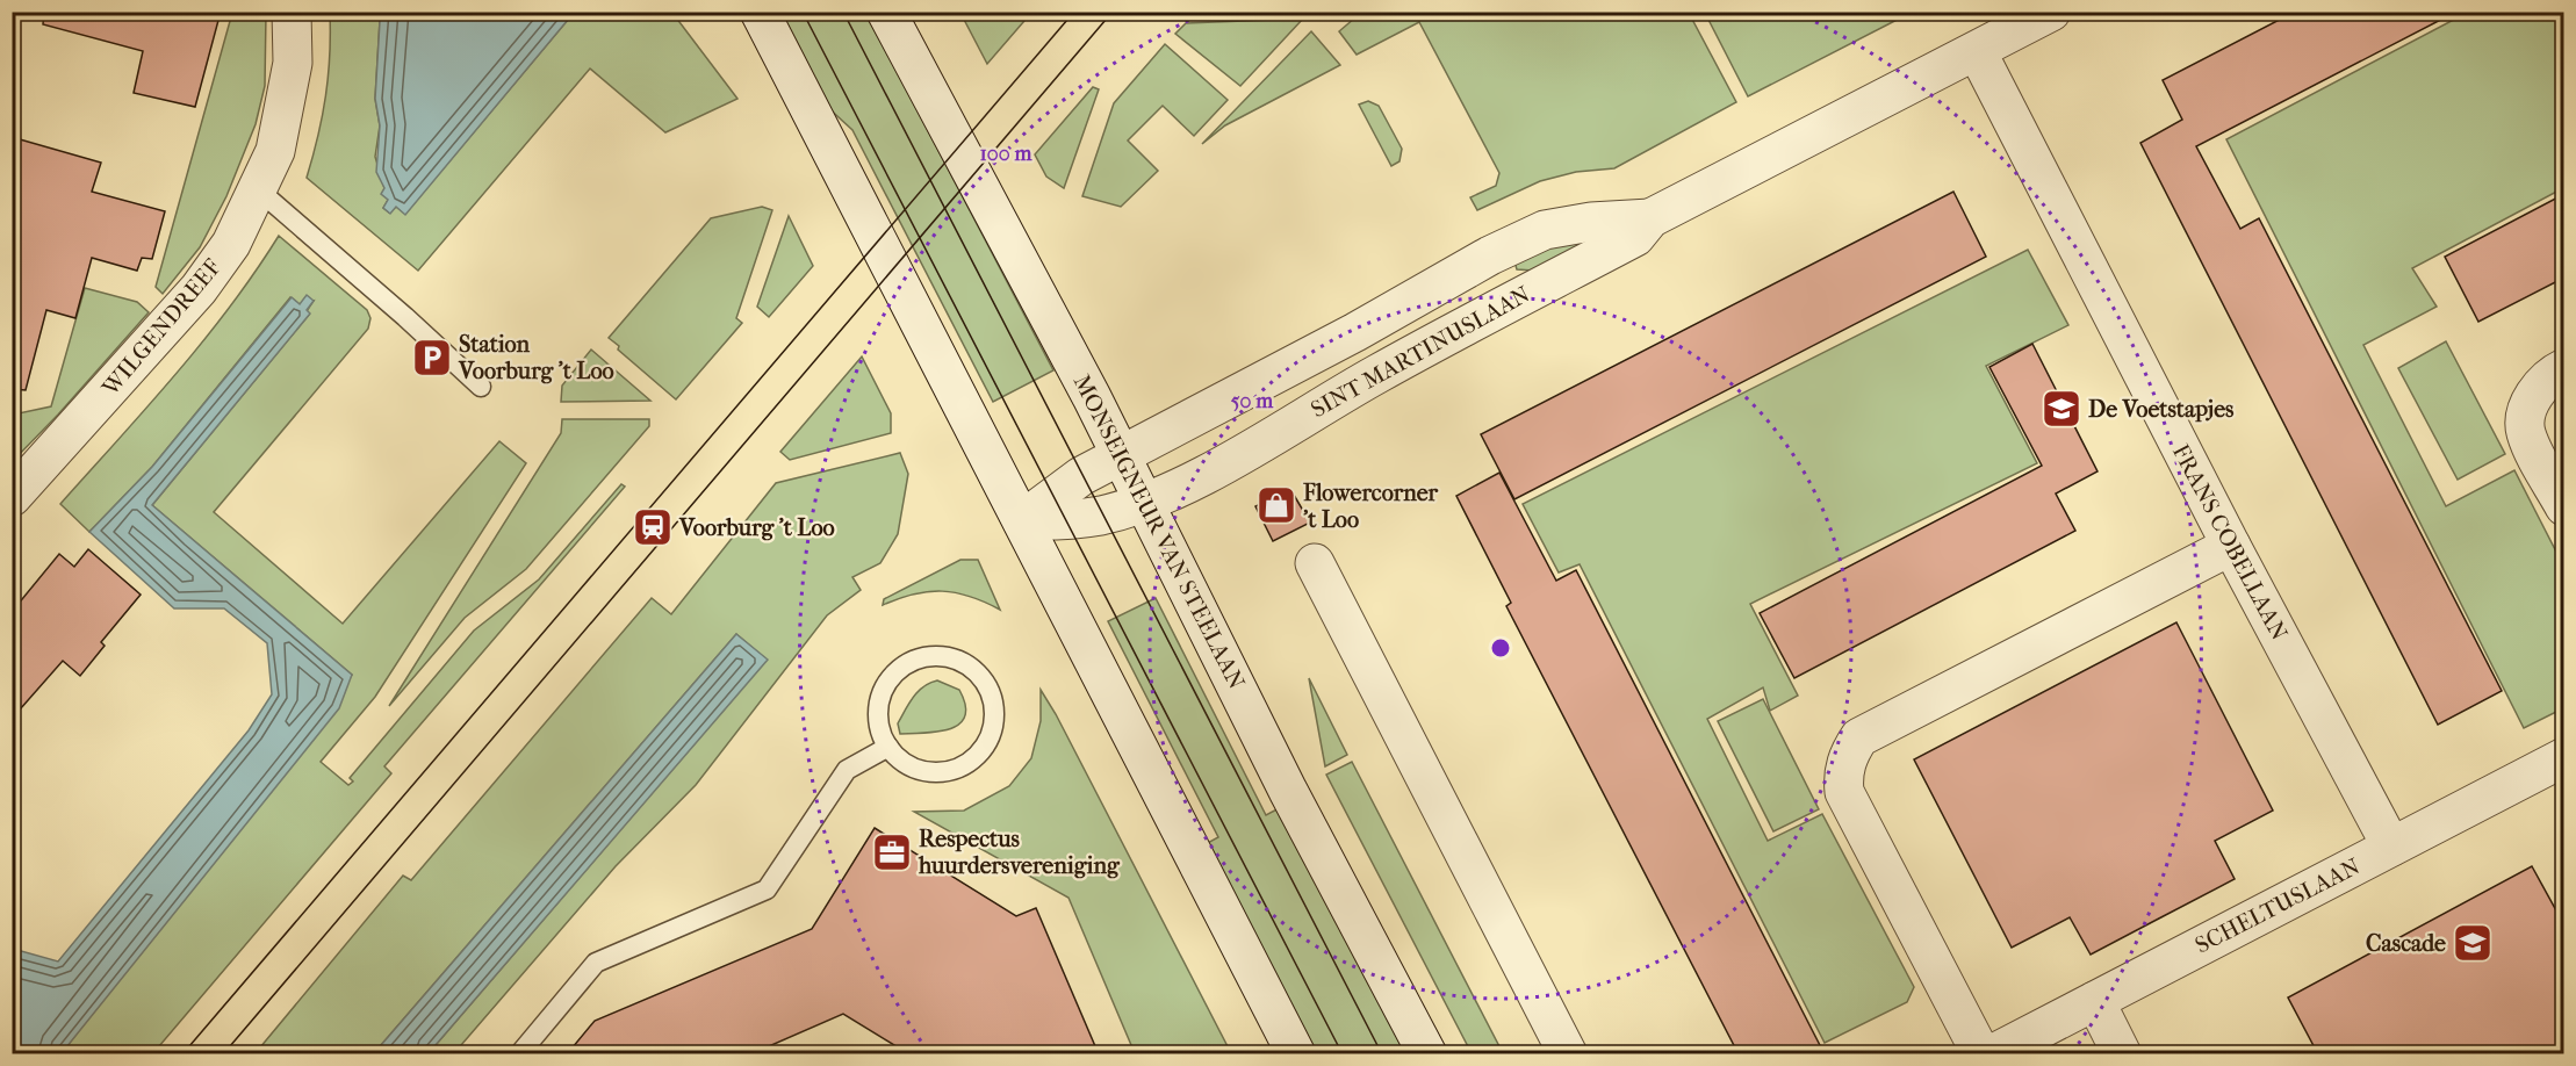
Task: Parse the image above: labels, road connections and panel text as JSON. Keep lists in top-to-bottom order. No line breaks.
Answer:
{"streets":{"street":["WILGENDREEF","SINT MARTINUSLAAN","MONSEIGNEUR VAN STEELAAN","FRANS COBELLAAN","SCHELTUSLAAN"]},"crossings":[["SINT MARTINUSLAAN","MONSEIGNEUR VAN STEELAAN"],["SINT MARTINUSLAAN","FRANS COBELLAAN"],["FRANS COBELLAAN","SCHELTUSLAAN"]],"places":{"parking":["Station Voorburg 't Loo"],"school or university":["De Voetstapjes","Cascade"],"shop":["Flowercorner 't Loo"],"station":["Voorburg 't Loo"],"office":["Respectus huurdersvereniging"]},"rings":["100 m","50 m"]}
